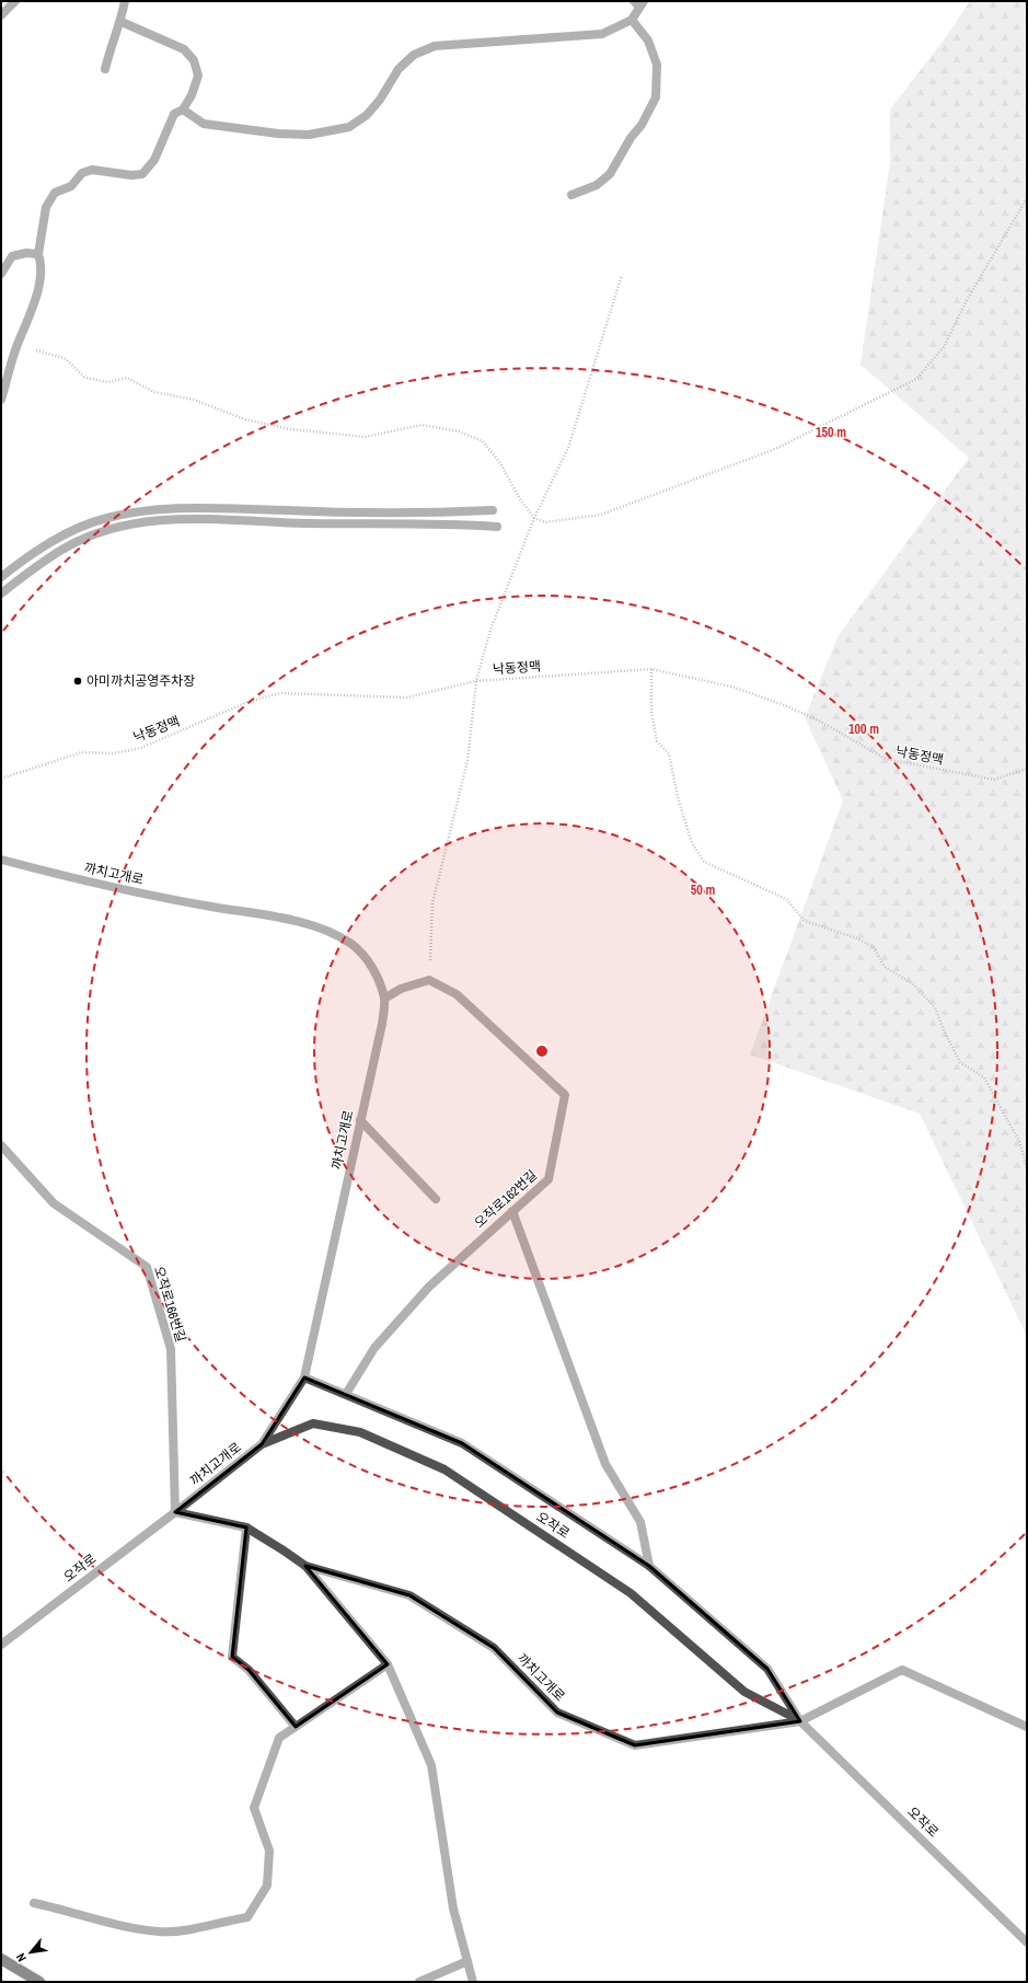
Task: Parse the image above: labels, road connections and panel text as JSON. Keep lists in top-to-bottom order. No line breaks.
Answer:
{"streets":{"street":["까치고개로","오작로162번길","오작로166번길","오작로"],"path":["낙동정맥"]},"crossings":[["까치고개로","오작로166번길"],["까치고개로","오작로"],["오작로162번길","오작로"],["오작로166번길","오작로"]],"places":["아미까치공영주차장"],"north":"bottom left","rings":["150 m","100 m","50 m"]}
